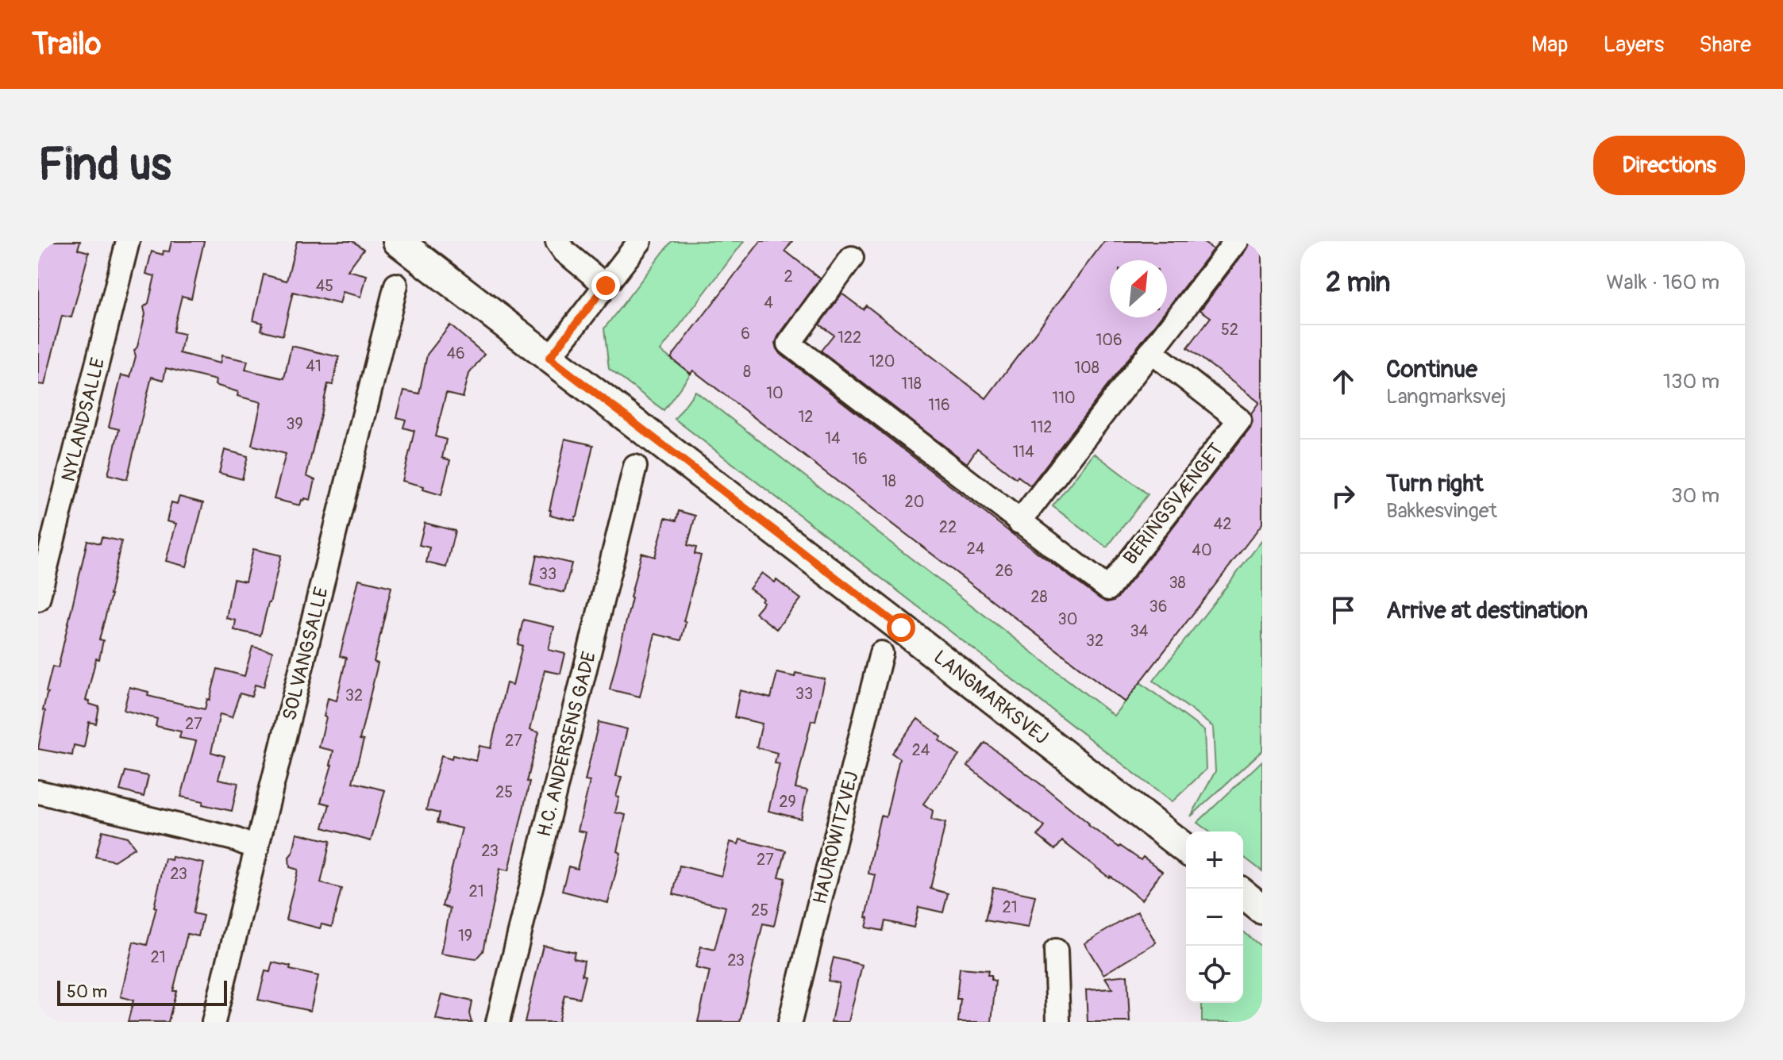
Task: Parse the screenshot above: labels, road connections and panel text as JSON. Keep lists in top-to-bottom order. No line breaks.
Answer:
{"streets":{"main road":["LANGMARKSVEJ"],"street":["NYLANDSALLE","BERINGSVÆNGET","SOLVANGSALLE","H.C. ANDERSENS GADE","HAUROWITZVEJ"]},"house_numbers":["2","45","4","52","6","122","106","46","120","41","108","8","118","10","110","116","12","39","112","14","114","16","18","20","42","22","24","40","26","33","38","28","36","30","34","32","33","32","27","27","24","25","29","23","27","23","21","21","25","19","21","23"],"scale_bar":"50 m","north":"top right","page":{"header":"Trailo","nav":["Map","Layers","Share"],"buttons":"Directions","title":"Find us","heading":["2 min","Walk · 160 m"],"list":[["Continue","Langmarksvej","130 m"],["Turn right","Bakkesvinget","30 m"],"Arrive at destination"],"map_buttons":["+","−"],"scale":"50 m"}}
